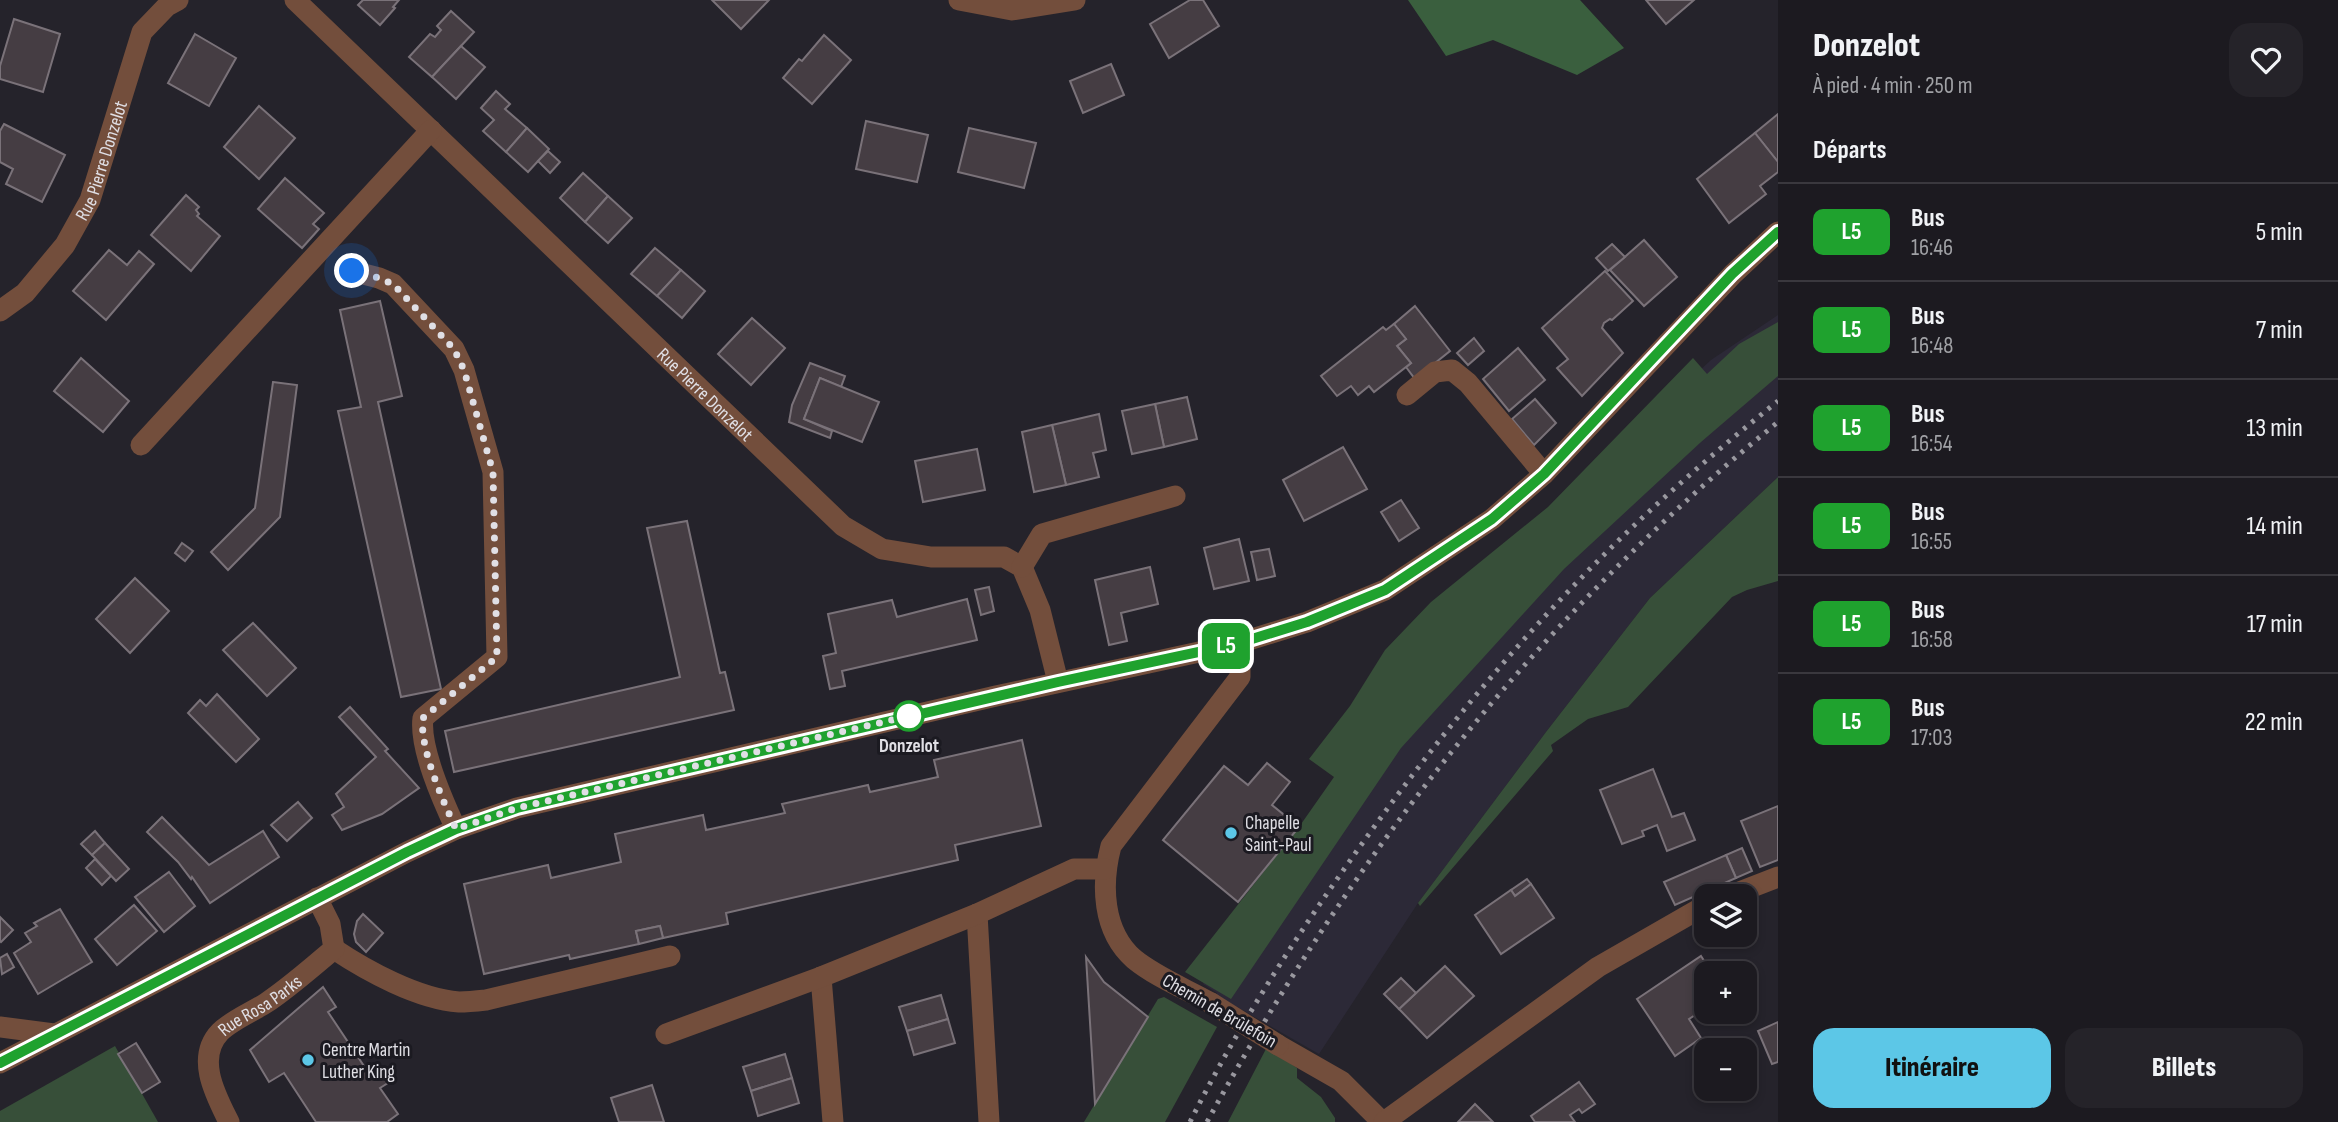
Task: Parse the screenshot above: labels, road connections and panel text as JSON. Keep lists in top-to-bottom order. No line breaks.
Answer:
{"streets":{"street":["Rue Pierre Donzelot","Rue Rosa Parks","Chemin de Brûlefoin"]},"places":["Donzelot","Chapelle Saint-Paul","Centre Martin Luther King"],"lines":["bus line L5"],"page":{"on_map":"L5","heading":[["Donzelot","À pied · 4 min · 250 m"],"Départs"],"list":[{"mark":"L5","name":"Bus","note":"16:46","value":"5 min"},{"mark":"L5","name":"Bus","note":"16:48","value":"7 min"},{"mark":"L5","name":"Bus","note":"16:54","value":"13 min"},{"mark":"L5","name":"Bus","note":"16:55","value":"14 min"},{"mark":"L5","name":"Bus","note":"16:58","value":"17 min"},{"mark":"L5","name":"Bus","note":"17:03","value":"22 min"}],"map_buttons":["+","−"],"buttons":["Itinéraire","Billets"]}}
